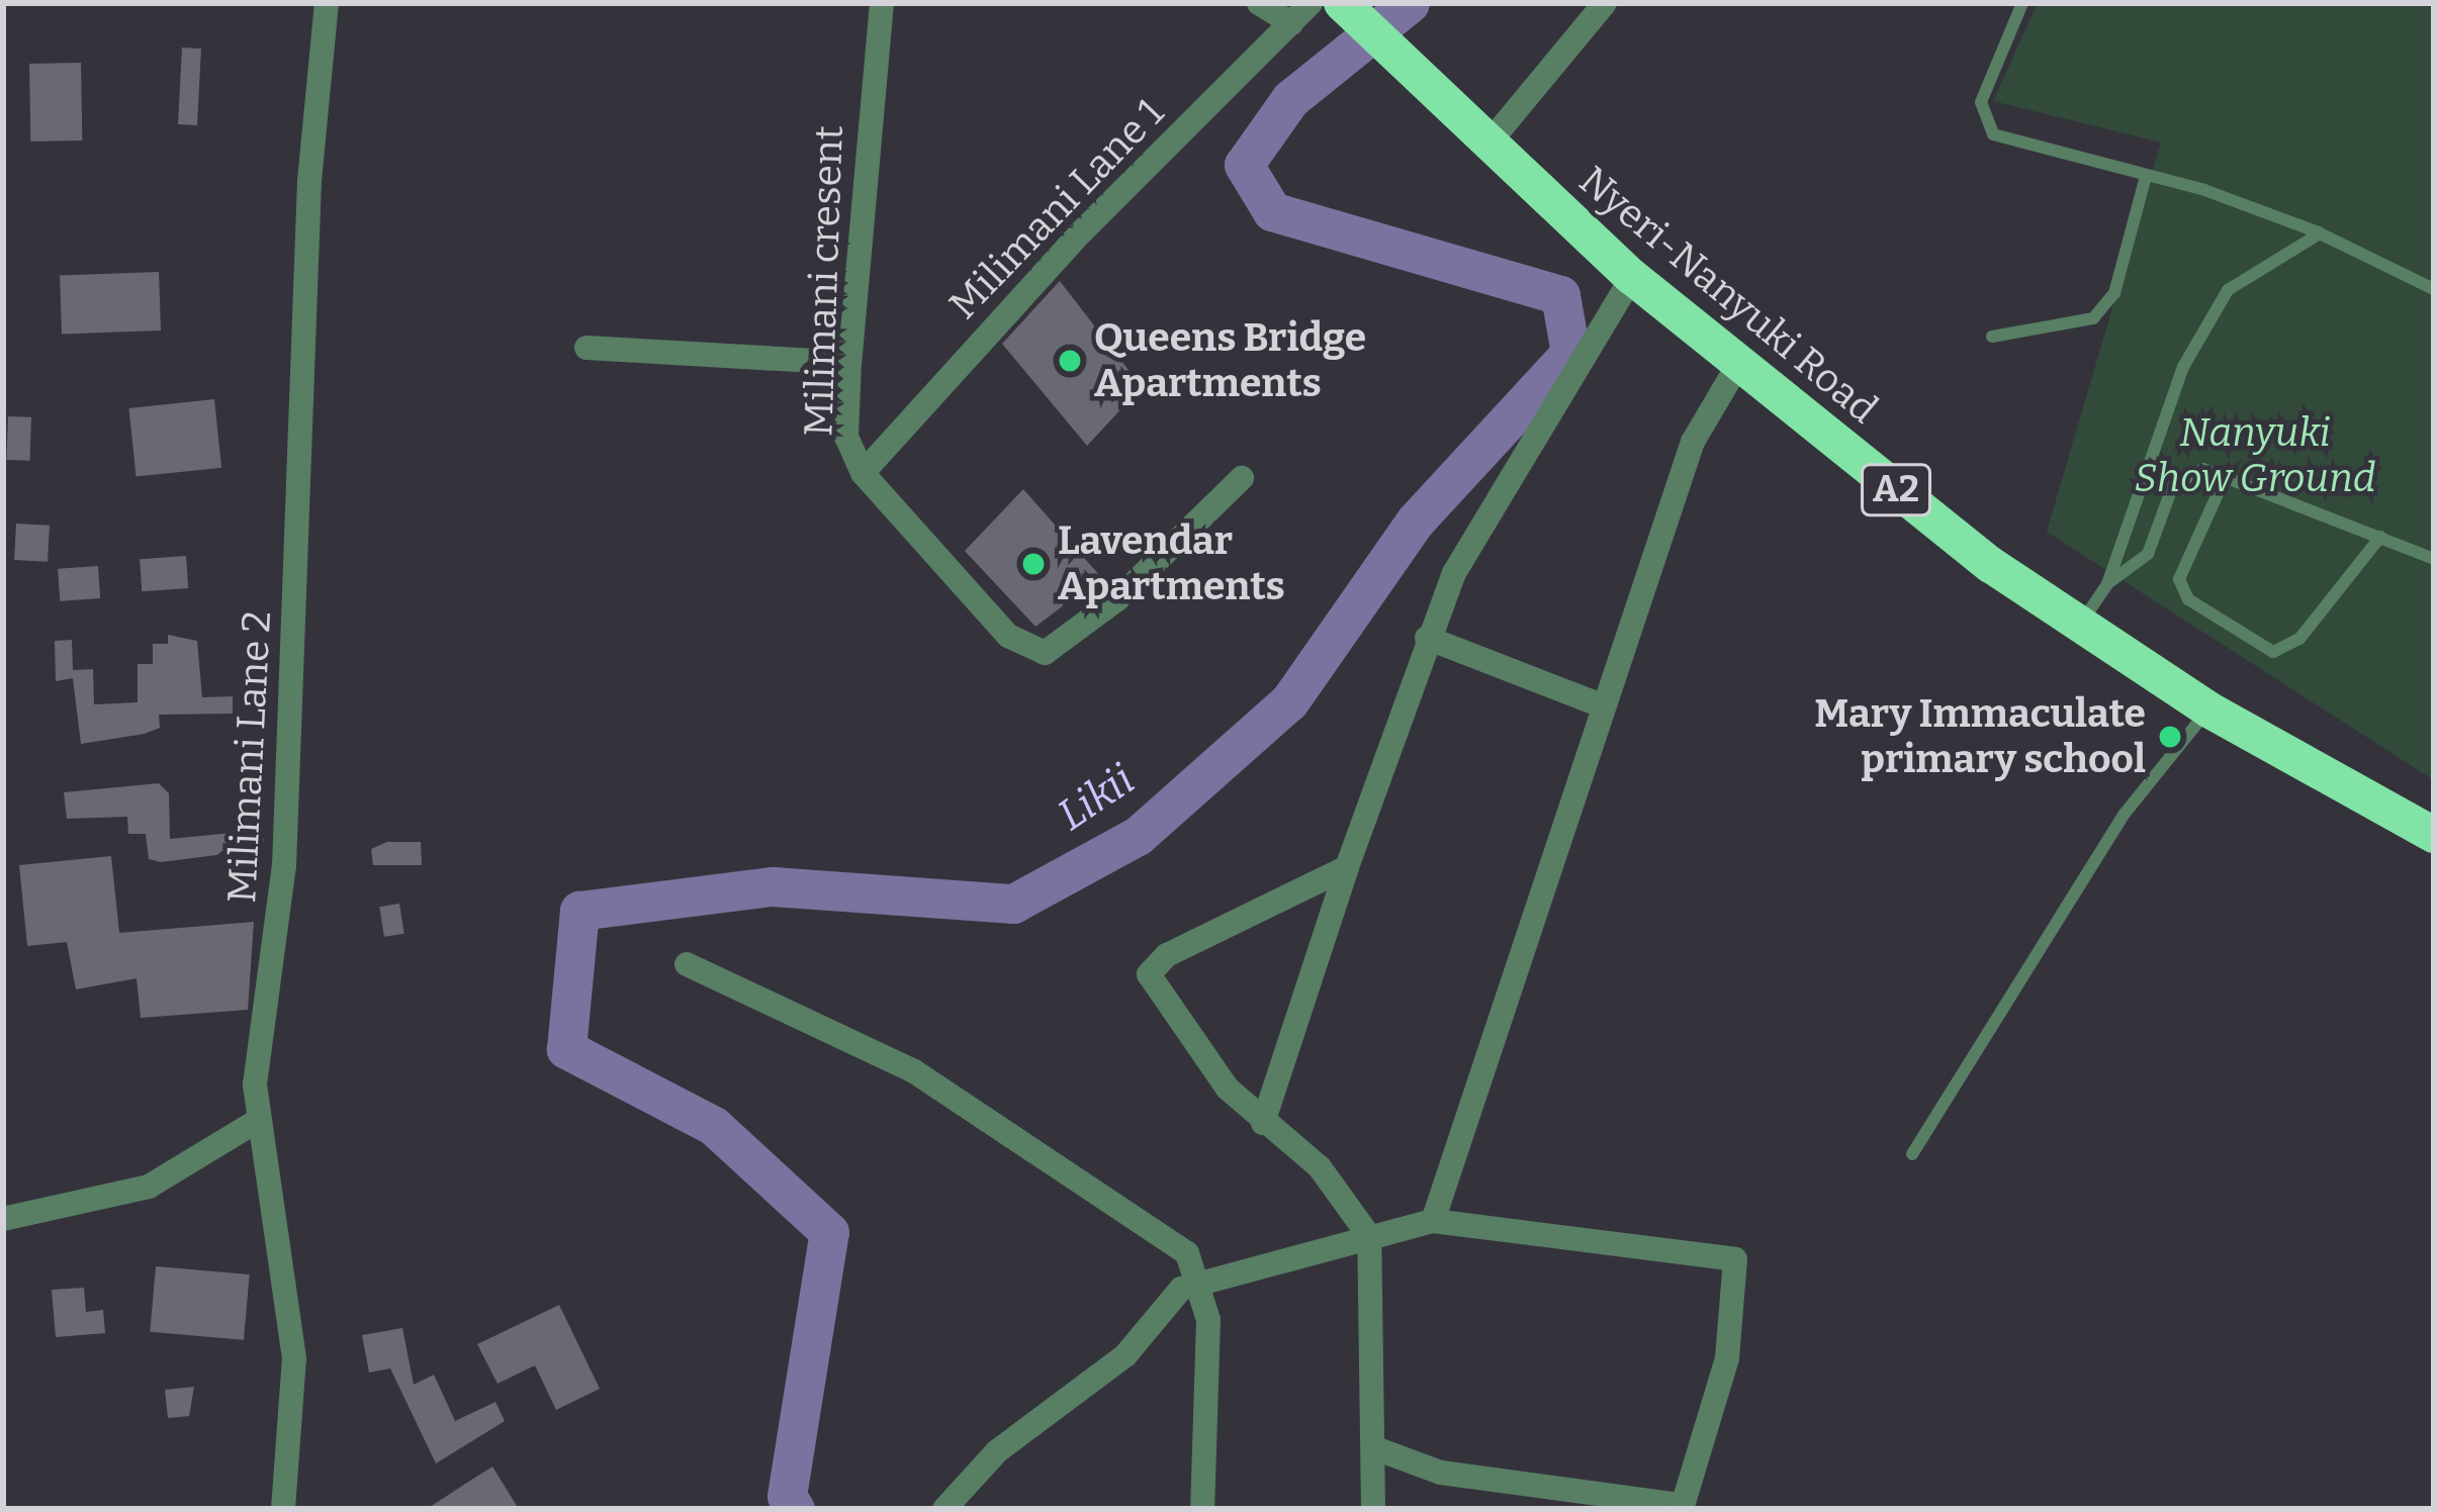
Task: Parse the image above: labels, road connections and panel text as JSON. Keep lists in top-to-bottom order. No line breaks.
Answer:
{"streets":{"highway":["Nyeri-Nanyuki Road","A2"],"street":["Milimani Lane 1","Milimani cresent","Milimani Lane 2"]},"crossings":[["Milimani Lane 1","Milimani cresent"]],"water":["Likii"],"parks":["Nanyuki Show Ground"],"places":["Queens Bridge Apartments","Lavendar Apartments","Mary Immaculate primary school"]}
